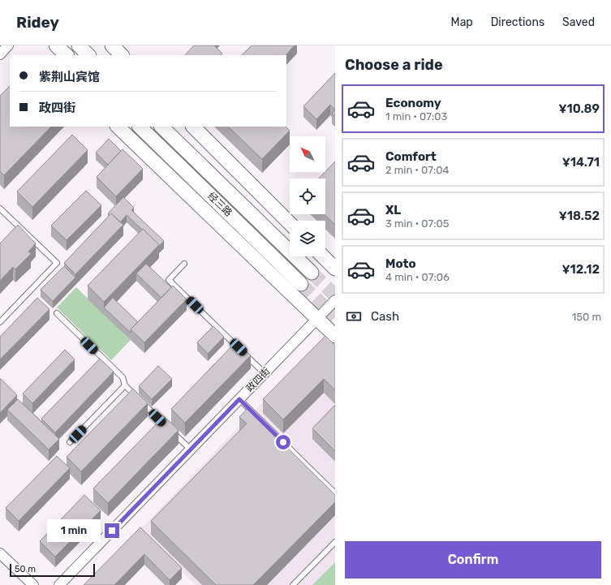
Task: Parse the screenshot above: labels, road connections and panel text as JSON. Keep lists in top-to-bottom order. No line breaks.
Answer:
{"streets":{"main road":["经三路"],"street":["政四街"]},"scale_bar":"50 m","north":"top left","page":{"header":"Ridey","nav":["Map","Directions","Saved"],"heading":"Choose a ride","banner":["紫荆山宾馆","政四街"],"list":[{"name":"Economy","note":"1 min · 07:03","value":"¥10.89"},{"name":"Comfort","note":"2 min · 07:04","value":"¥14.71"},{"name":"XL","note":"3 min · 07:05","value":"¥18.52"},{"name":"Moto","note":"4 min · 07:06","value":"¥12.12"}],"pay":["Cash","150 m"],"bubble":"1 min","buttons":"Confirm","scale":"50 m"}}
